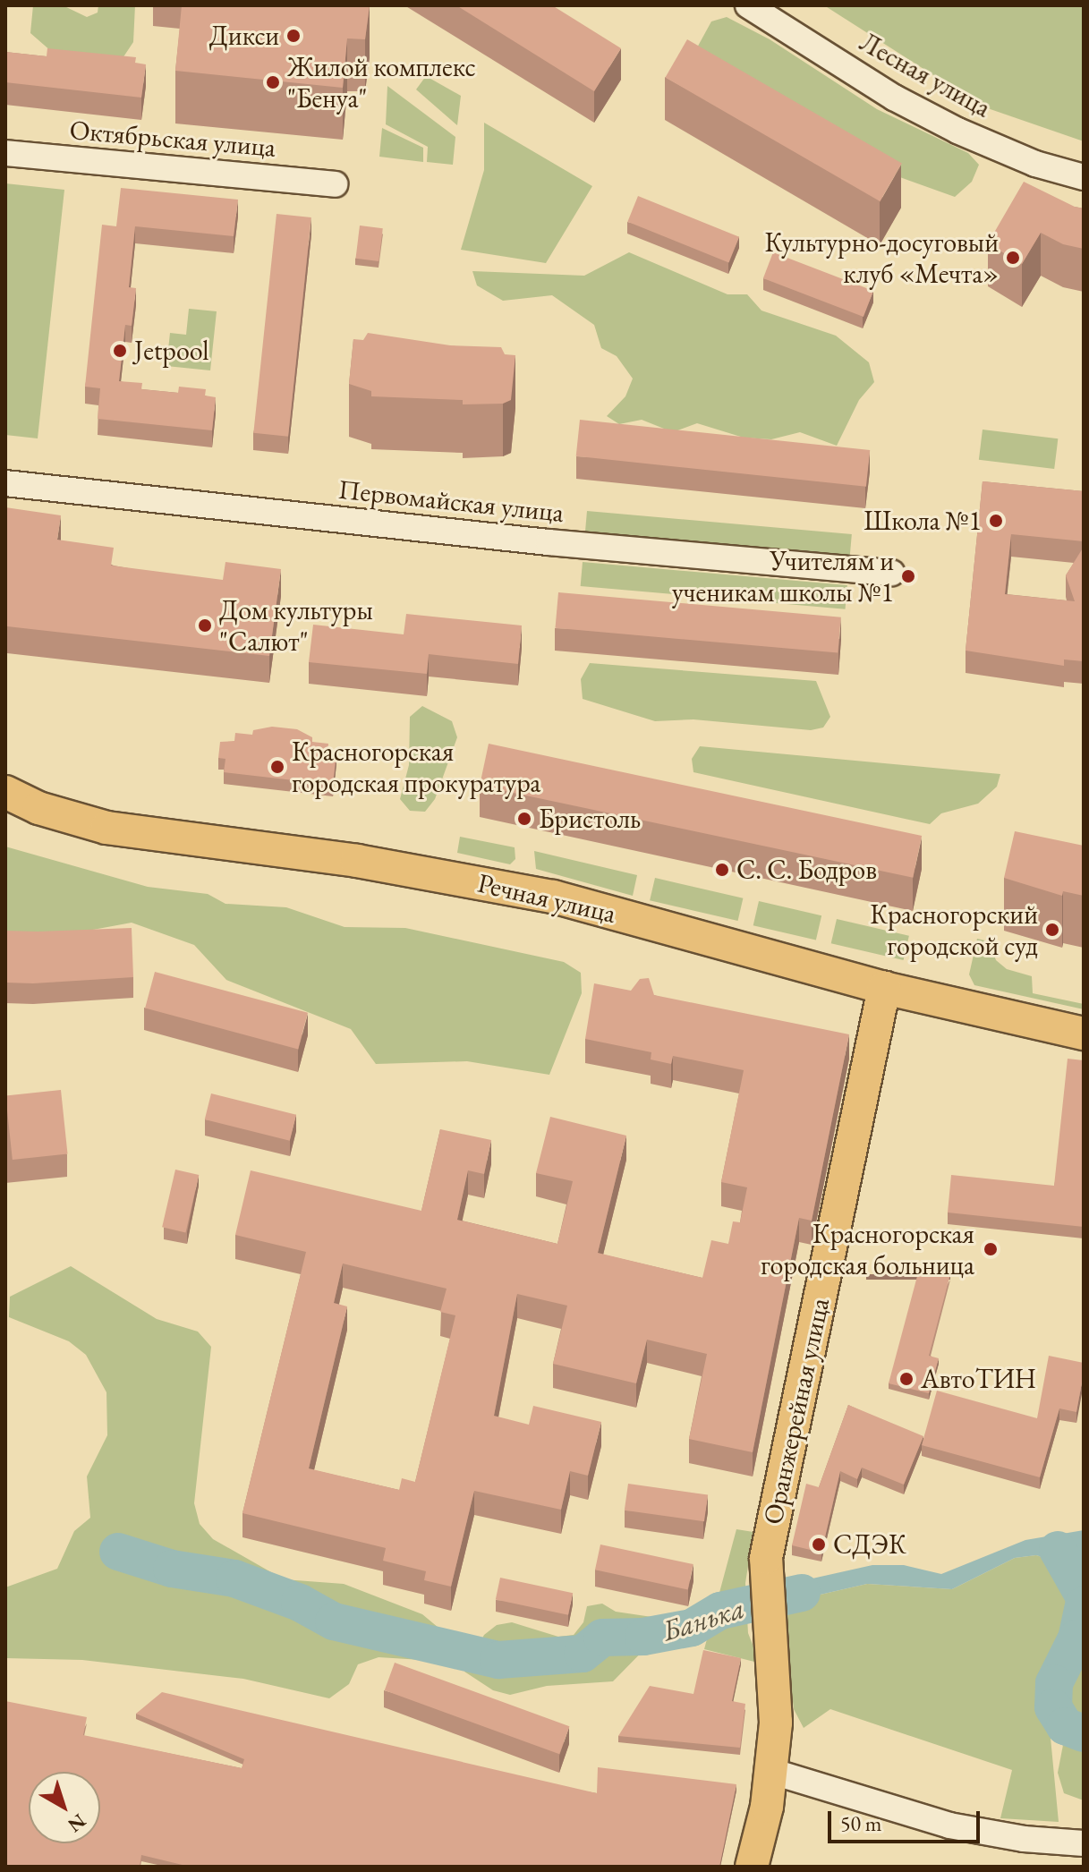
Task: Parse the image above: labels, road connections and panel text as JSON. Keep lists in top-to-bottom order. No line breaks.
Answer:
{"streets":{"main road":["Речная улица","Оранжерейная улица"],"street":["Лесная улица","Октябрьская улица","Первомайская улица"]},"crossings":[["Речная улица","Оранжерейная улица"]],"water":["Банька"],"places":["Дикси","Жилой комплекс \"Бенуа\"","Культурно-досуговый клуб «Мечта»","Jetpool","Школа №1","Учителям и ученикам школы №1","Дом культуры \"Салют\"","Красногорская городская прокуратура","Бристоль","С. С. Бодров","Красногорский городской суд","Красногорская городская больница","АвтоТИН","СДЭК"],"scale_bar":"50 m","north":"bottom right"}
